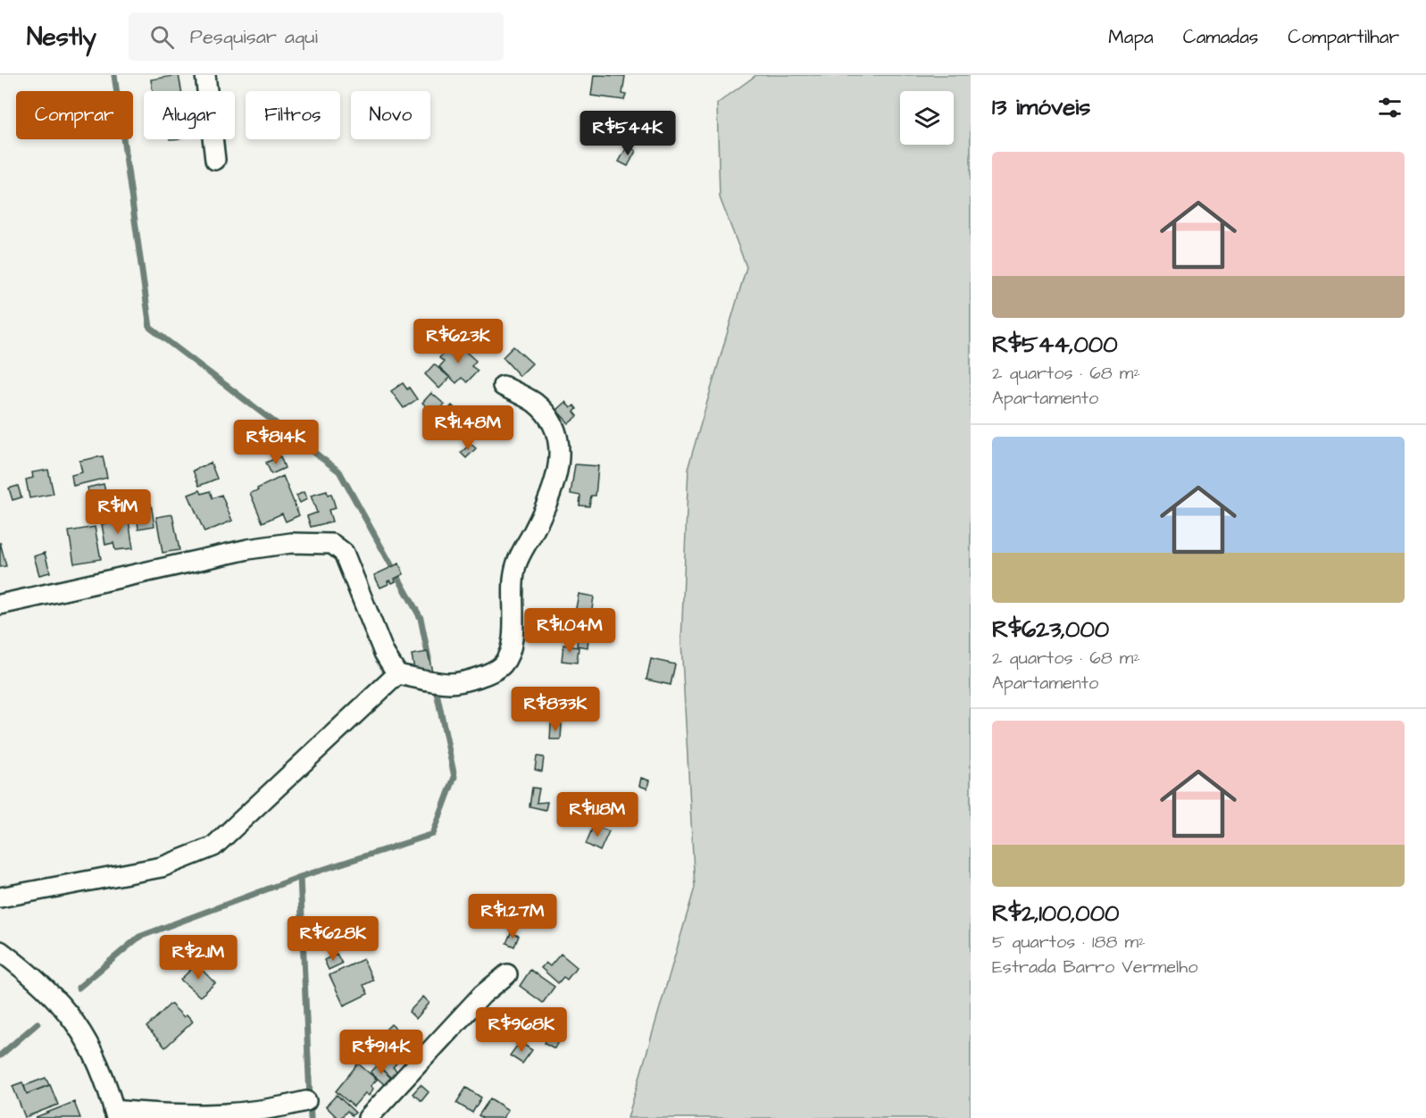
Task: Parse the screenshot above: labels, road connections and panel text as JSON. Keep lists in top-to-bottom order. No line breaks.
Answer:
{"page":{"header":"Nestly","search":"Pesquisar aqui","nav":["Mapa","Camadas","Compartilhar"],"heading":"13 imóveis","chip":["Comprar","Alugar","Filtros","Novo"],"price":["R$544K","R$623K","R$1.48M","R$814K","R$1M","R$1.04M","R$833K","R$1.18M","R$1.27M","R$628K","R$2.1M","R$968K","R$914K"],"list":[{"name":"R$544,000","note":"2 quartos · 68 m² · Apartamento"},{"name":"R$623,000","note":"2 quartos · 68 m² · Apartamento"},{"name":"R$2,100,000","note":"5 quartos · 188 m² · Estrada Barro Vermelho"}]}}
